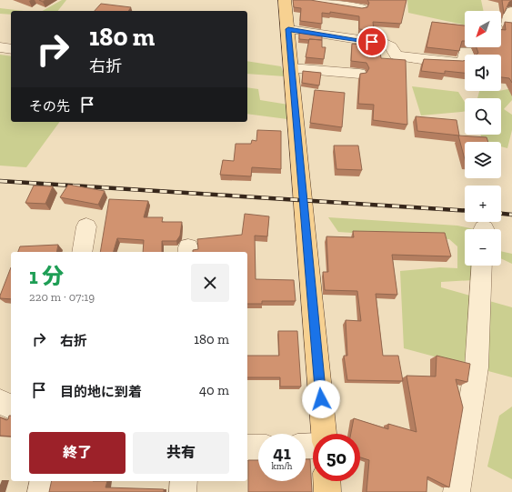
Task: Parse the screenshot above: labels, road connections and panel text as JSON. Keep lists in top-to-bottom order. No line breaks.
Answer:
{"north":"bottom left","page":{"map_buttons":["+","−"],"turn":["180 m","右折"],"then":"その先","heading":["1 分","220 m · 07:19"],"list":[{"name":"右折","value":"180 m"},{"name":"目的地に到着","value":"40 m"}],"buttons":["終了","共有"],"speed":"41 km/h","limit":"50"}}
